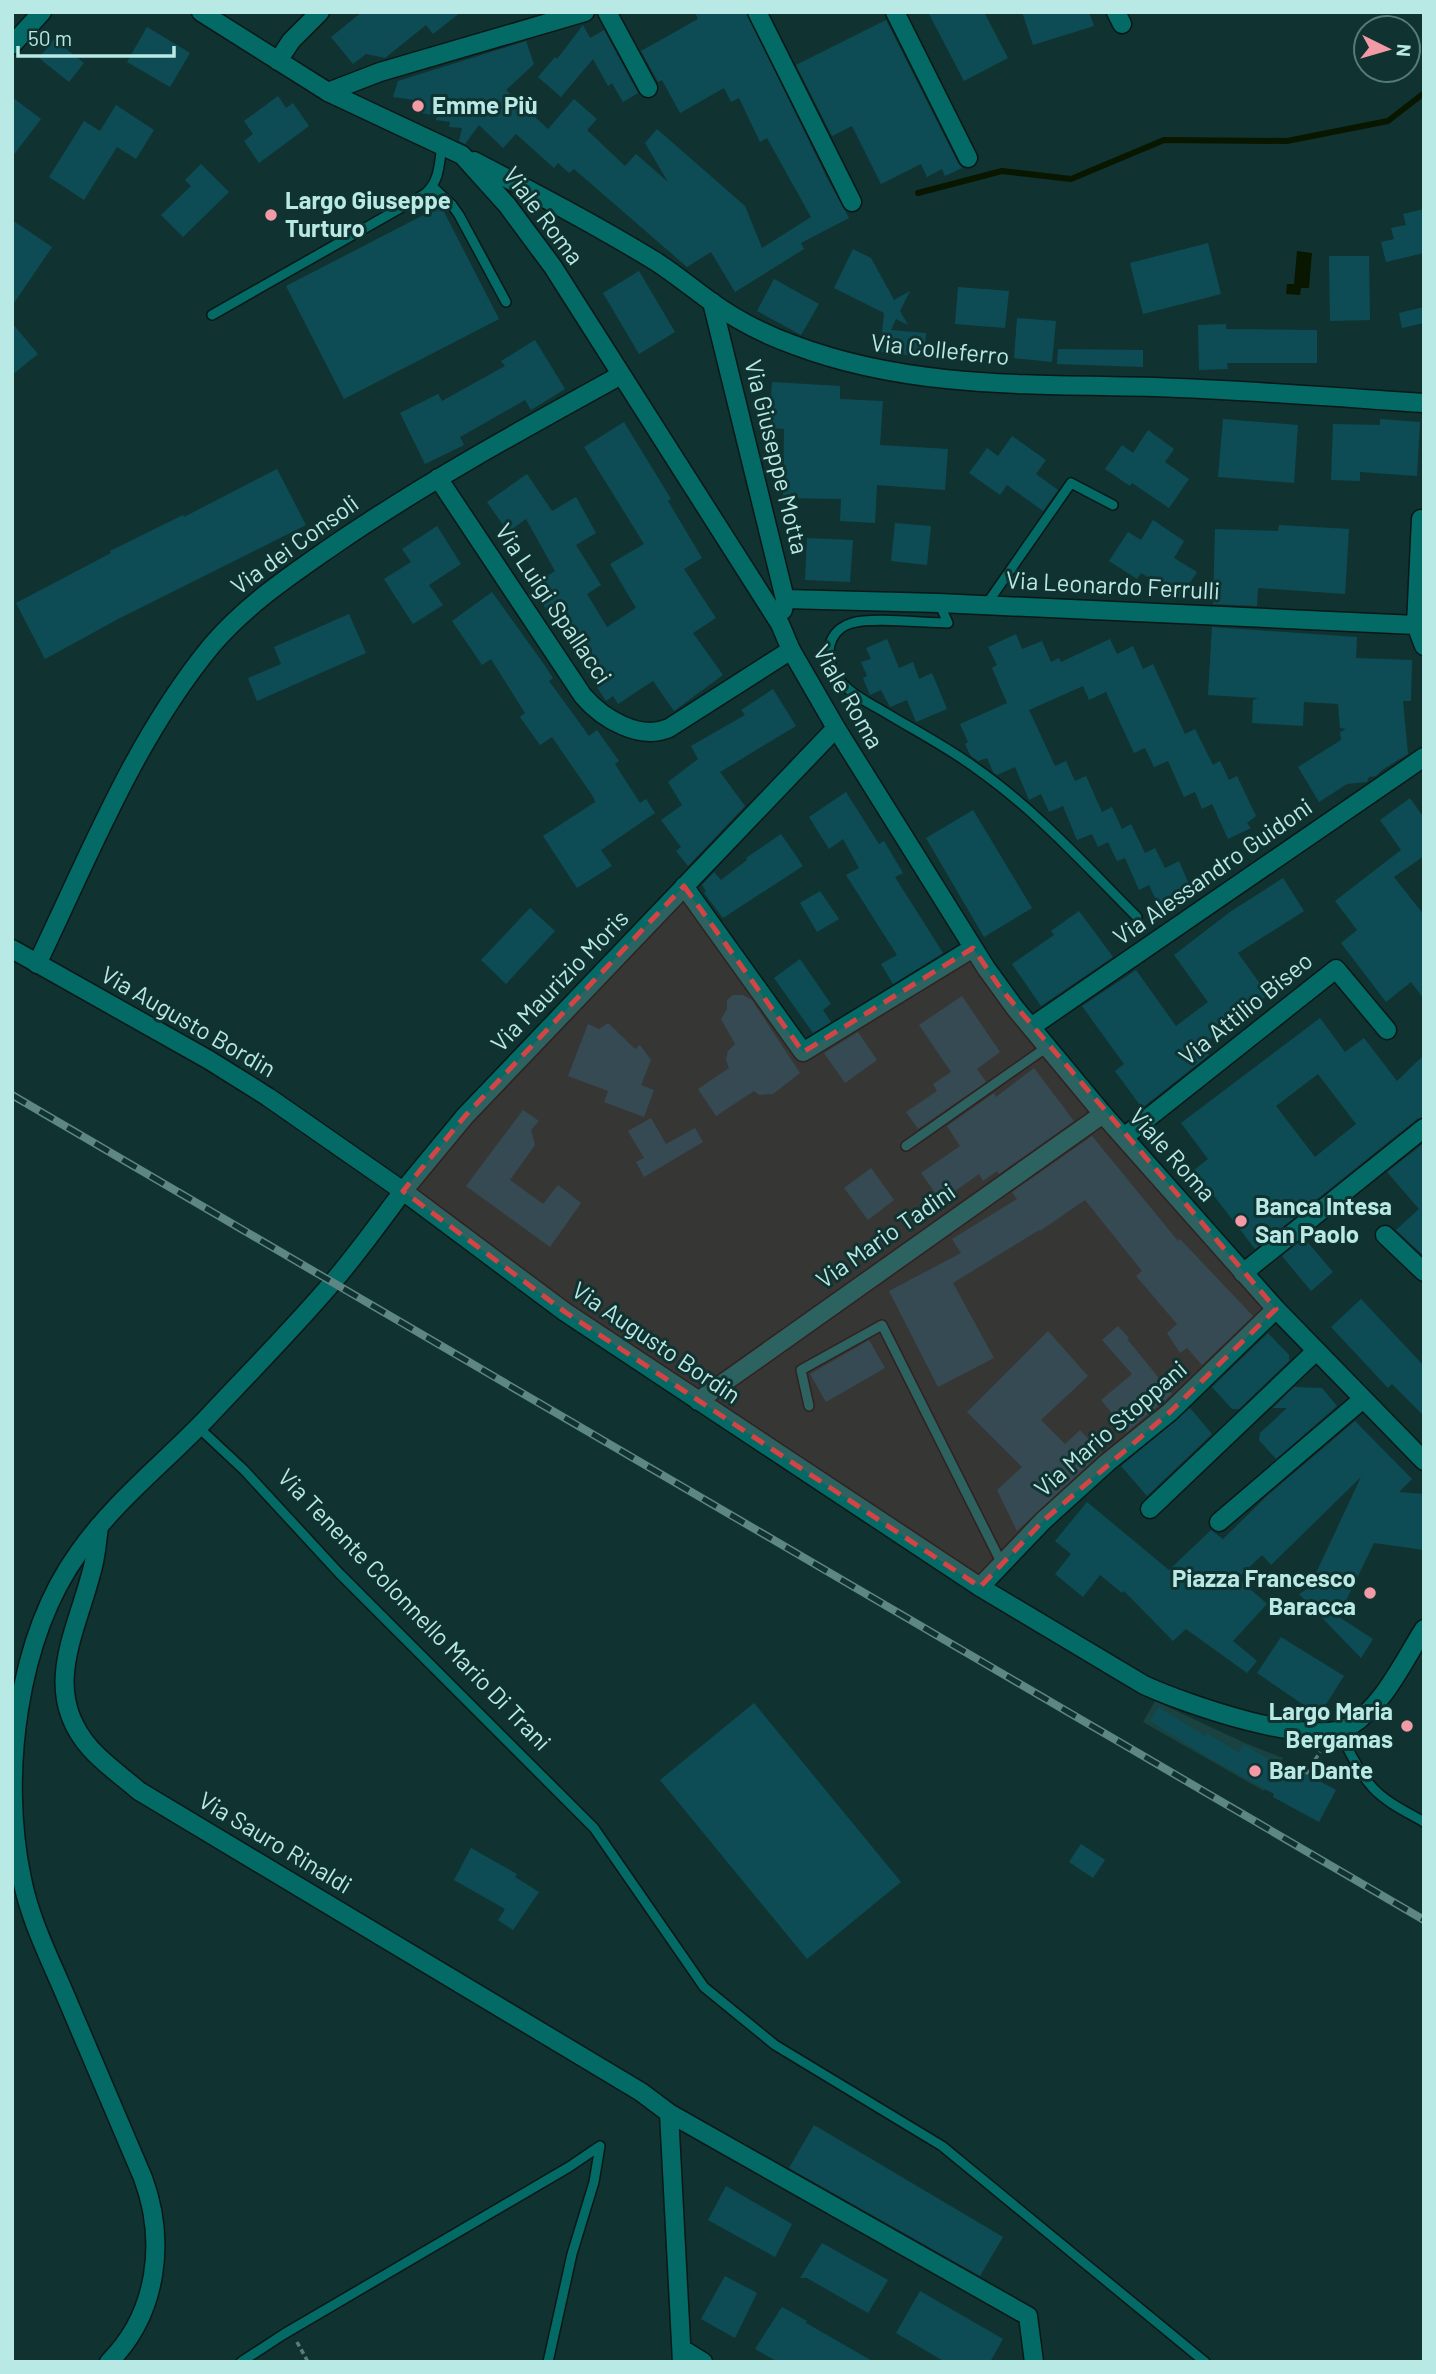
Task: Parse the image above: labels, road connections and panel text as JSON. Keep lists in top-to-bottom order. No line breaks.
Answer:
{"streets":{"street":["Viale Roma","Via Colleferro","Via Giuseppe Motta","Via dei Consoli","Via Leonardo Ferrulli","Via Luigi Spallacci","Via Alessandro Guidoni","Via Maurizio Moris","Via Attilio Biseo","Via Augusto Bordin","Via Mario Tadini","Via Mario Stoppani","Via Sauro Rinaldi"],"lane":["Via Tenente Colonnello Mario Di Trani"]},"crossings":[["Viale Roma","Via Colleferro"],["Viale Roma","Via Giuseppe Motta"],["Viale Roma","Via dei Consoli"],["Viale Roma","Via Luigi Spallacci"],["Viale Roma","Via Alessandro Guidoni"],["Viale Roma","Via Maurizio Moris"],["Viale Roma","Via Attilio Biseo"],["Viale Roma","Via Mario Tadini"],["Viale Roma","Via Mario Stoppani"],["Via Colleferro","Via Giuseppe Motta"],["Via Giuseppe Motta","Via Leonardo Ferrulli"],["Via dei Consoli","Via Luigi Spallacci"],["Via dei Consoli","Via Augusto Bordin"],["Via Maurizio Moris","Via Augusto Bordin"],["Via Maurizio Moris","Via Tenente Colonnello Mario Di Trani"],["Via Augusto Bordin","Via Mario Tadini"],["Via Augusto Bordin","Via Mario Stoppani"]],"places":["Emme Più","Largo Giuseppe Turturo","Banca Intesa San Paolo","Piazza Francesco Baracca","Largo Maria Bergamas","Bar Dante"],"scale_bar":"50 m","north":"right"}
